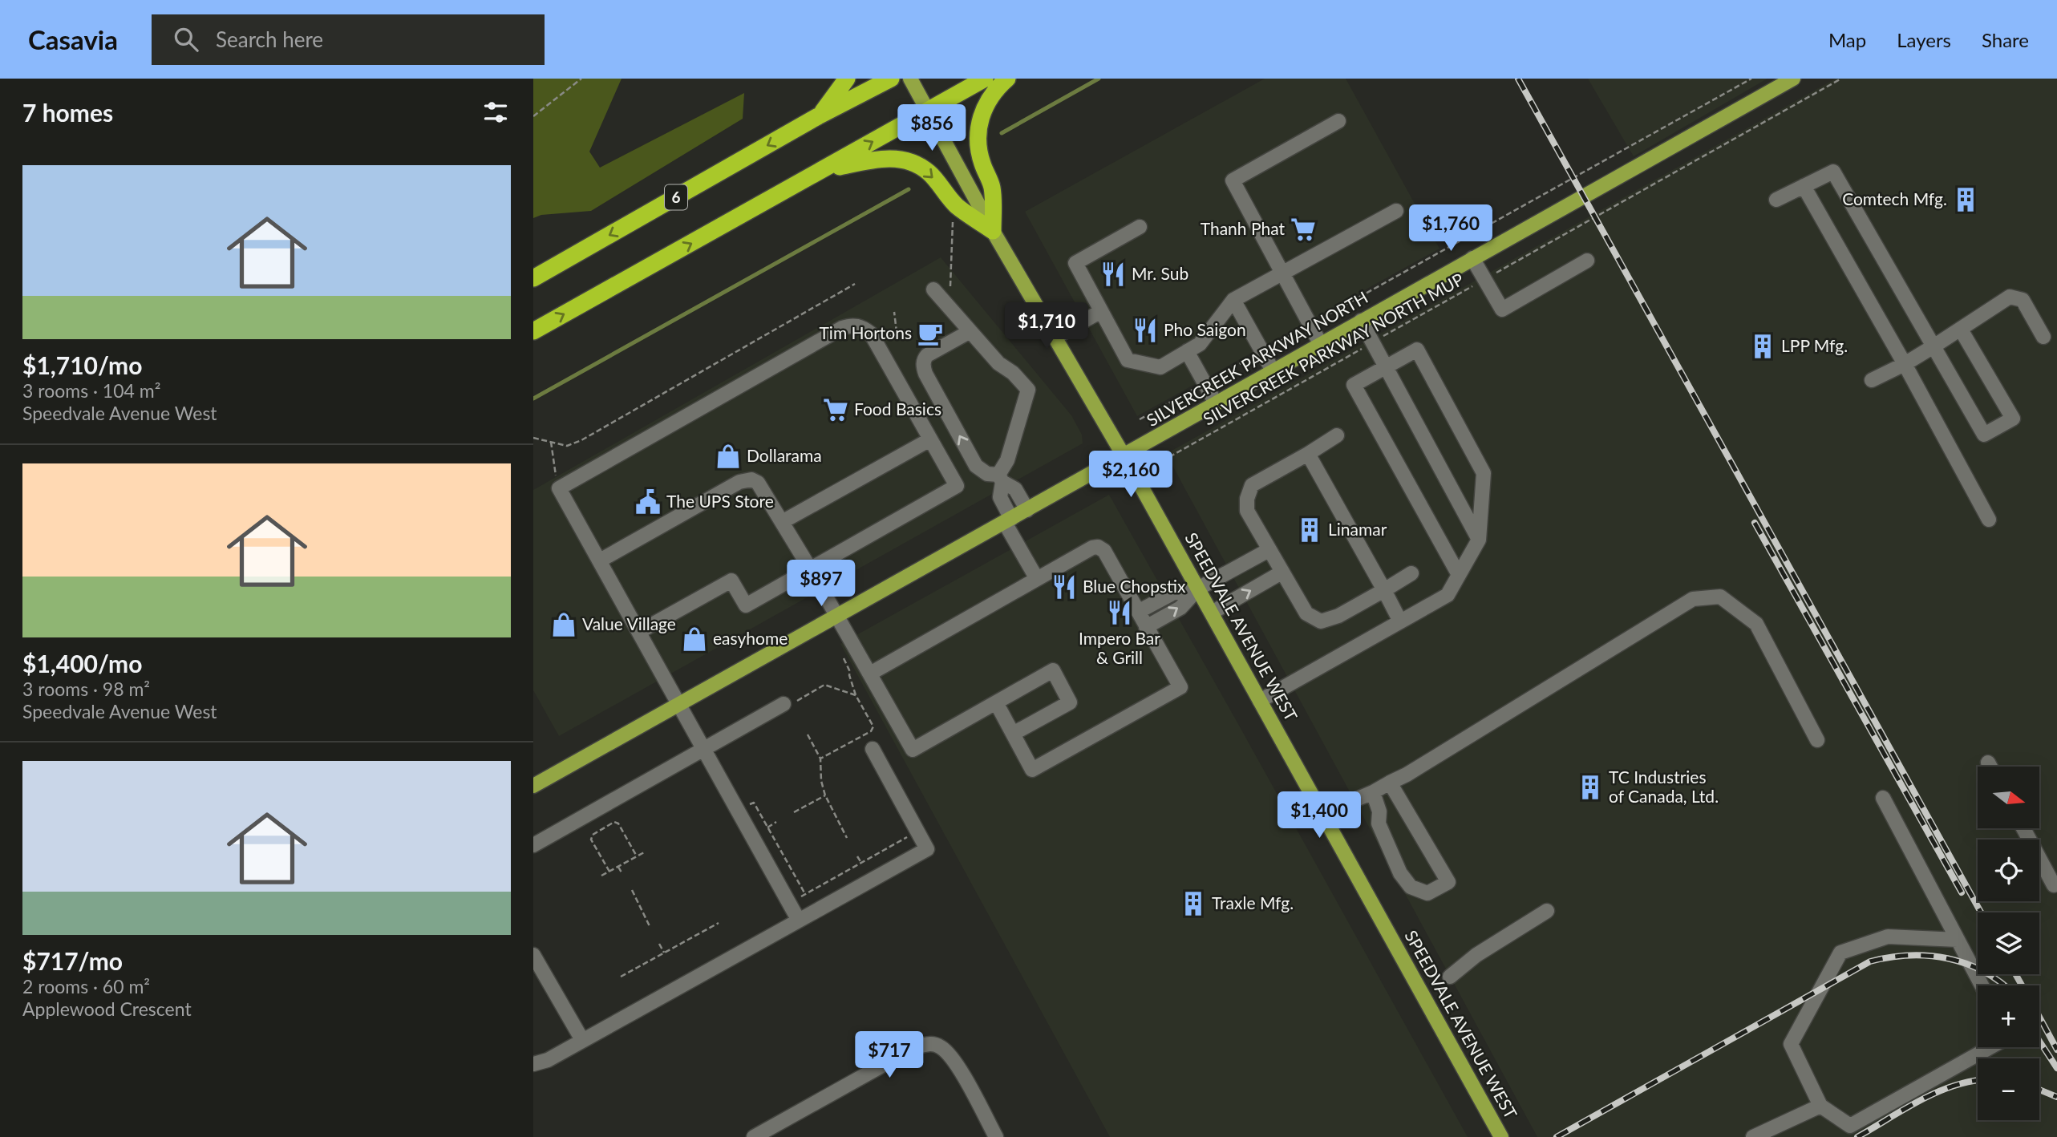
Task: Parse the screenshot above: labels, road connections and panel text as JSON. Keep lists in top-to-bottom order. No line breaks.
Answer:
{"streets":{"highway":["6"],"main road":["SILVERCREEK PARKWAY NORTH","SPEEDVALE AVENUE WEST"],"path":["SILVERCREEK PARKWAY NORTH MUP"]},"crossings":[["SILVERCREEK PARKWAY NORTH","SPEEDVALE AVENUE WEST"]],"places":{"building":["Comtech Mfg.","LPP Mfg.","Linamar","TC Industries of Canada, Ltd.","Traxle Mfg."],"supermarket":["Thanh Phat","Food Basics"],"restaurant":["Mr. Sub","Pho Saigon","Blue Chopstix","Impero Bar & Grill"],"cafe":["Tim Hortons"],"shop":["Dollarama","Value Village","easyhome"],"public building":["The UPS Store"]},"north":"right","page":{"header":"Casavia","search":"Search here","nav":["Map","Layers","Share"],"heading":"7 homes","price":["$856","$1,760","$1,710","$2,160","$897","$1,400","$717"],"list":[{"name":"$1,710/mo","note":"3 rooms · 104 m² · Speedvale Avenue West"},{"name":"$1,400/mo","note":"3 rooms · 98 m² · Speedvale Avenue West"},{"name":"$717/mo","note":"2 rooms · 60 m² · Applewood Crescent"}],"map_buttons":["+","−"]}}
